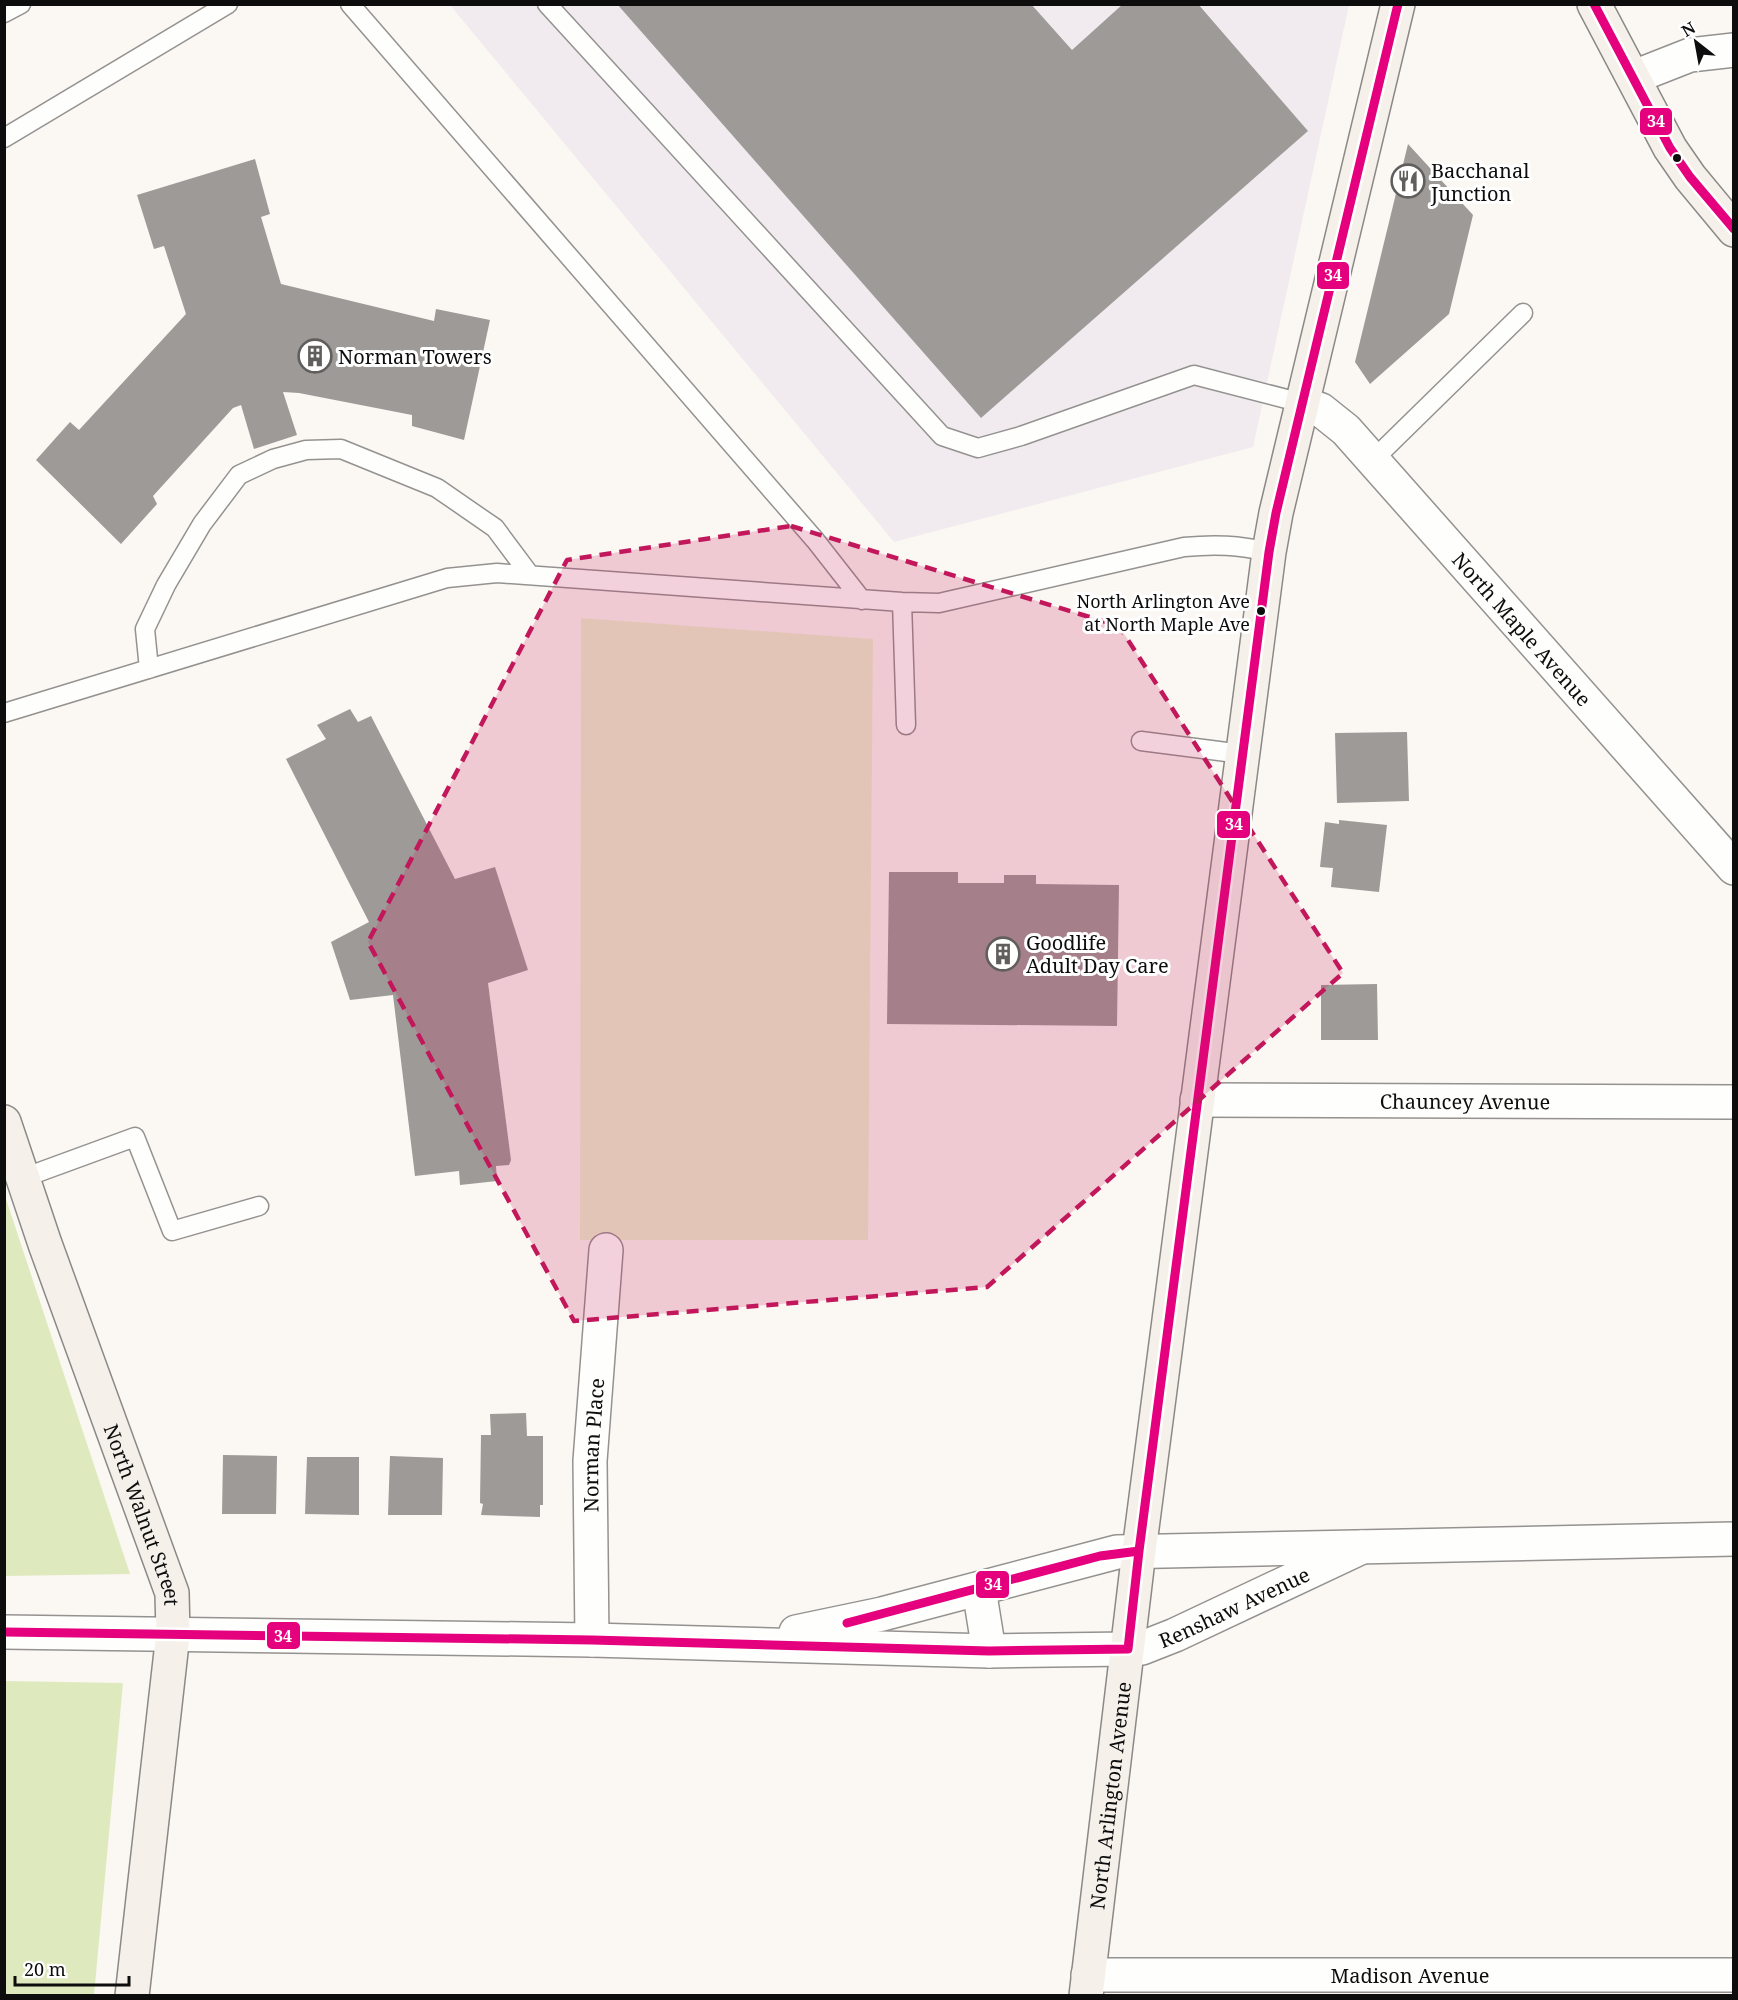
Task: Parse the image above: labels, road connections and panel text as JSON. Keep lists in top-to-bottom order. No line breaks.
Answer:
{"streets":{"street":["North Maple Avenue","Chauncey Avenue","Norman Place","North Walnut Street","Renshaw Avenue","North Arlington Avenue","Madison Avenue"]},"crossings":[["North Maple Avenue","North Arlington Avenue"],["Chauncey Avenue","North Arlington Avenue"],["Norman Place","Renshaw Avenue"],["North Walnut Street","Renshaw Avenue"],["Renshaw Avenue","North Arlington Avenue"],["North Arlington Avenue","Madison Avenue"]],"places":{"restaurant":["Bacchanal Junction"],"building":["Norman Towers","Goodlife Adult Day Care"],"other":["North Arlington Ave at North Maple Ave"]},"lines":["transit line 34"],"scale_bar":"20 m","north":"top left"}
